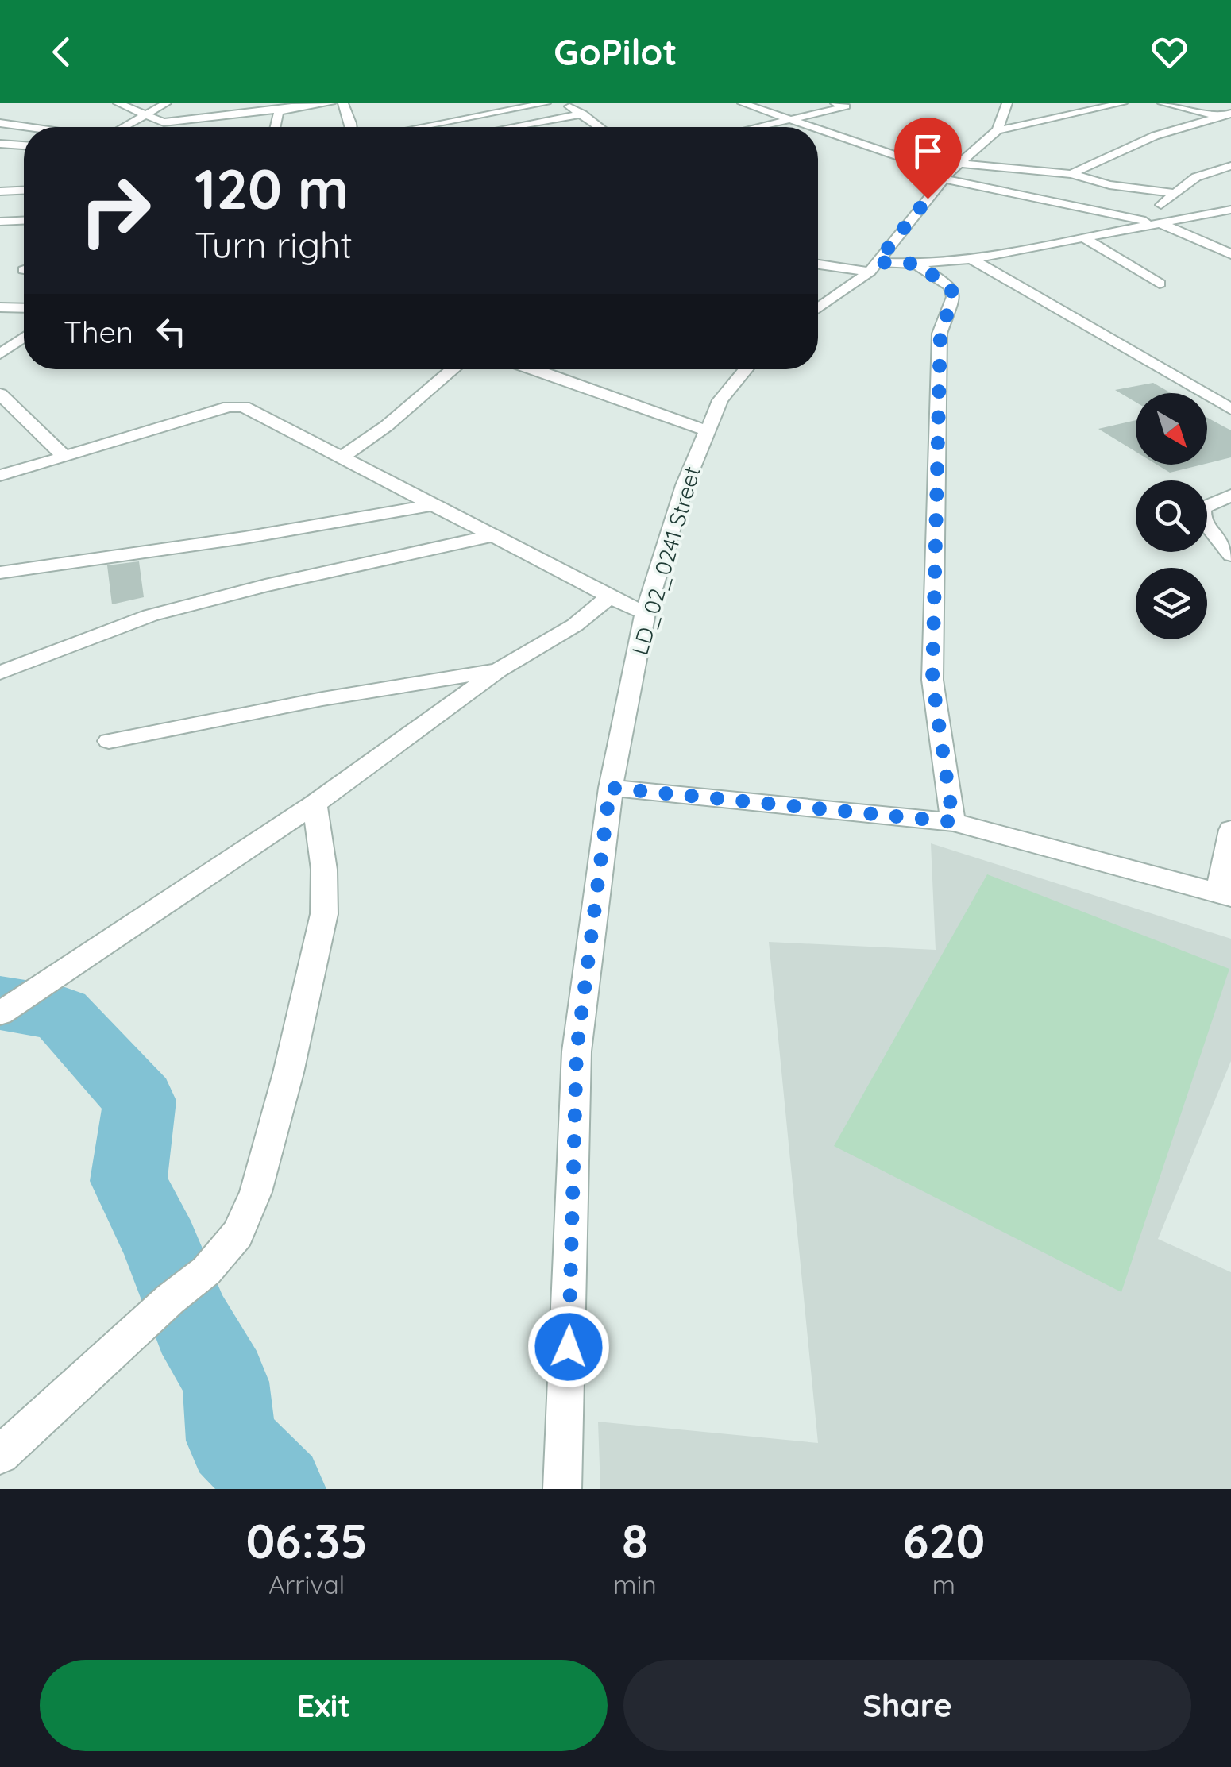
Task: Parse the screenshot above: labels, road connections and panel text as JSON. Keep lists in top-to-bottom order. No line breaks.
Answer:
{"streets":{"street":["LD_02_0241 Street"]},"north":"bottom right","page":{"header":"GoPilot","turn":["120 m","Turn right"],"then":"Then","eta":["06:35","Arrival","8","min","620","m"],"buttons":["Exit","Share"]}}
